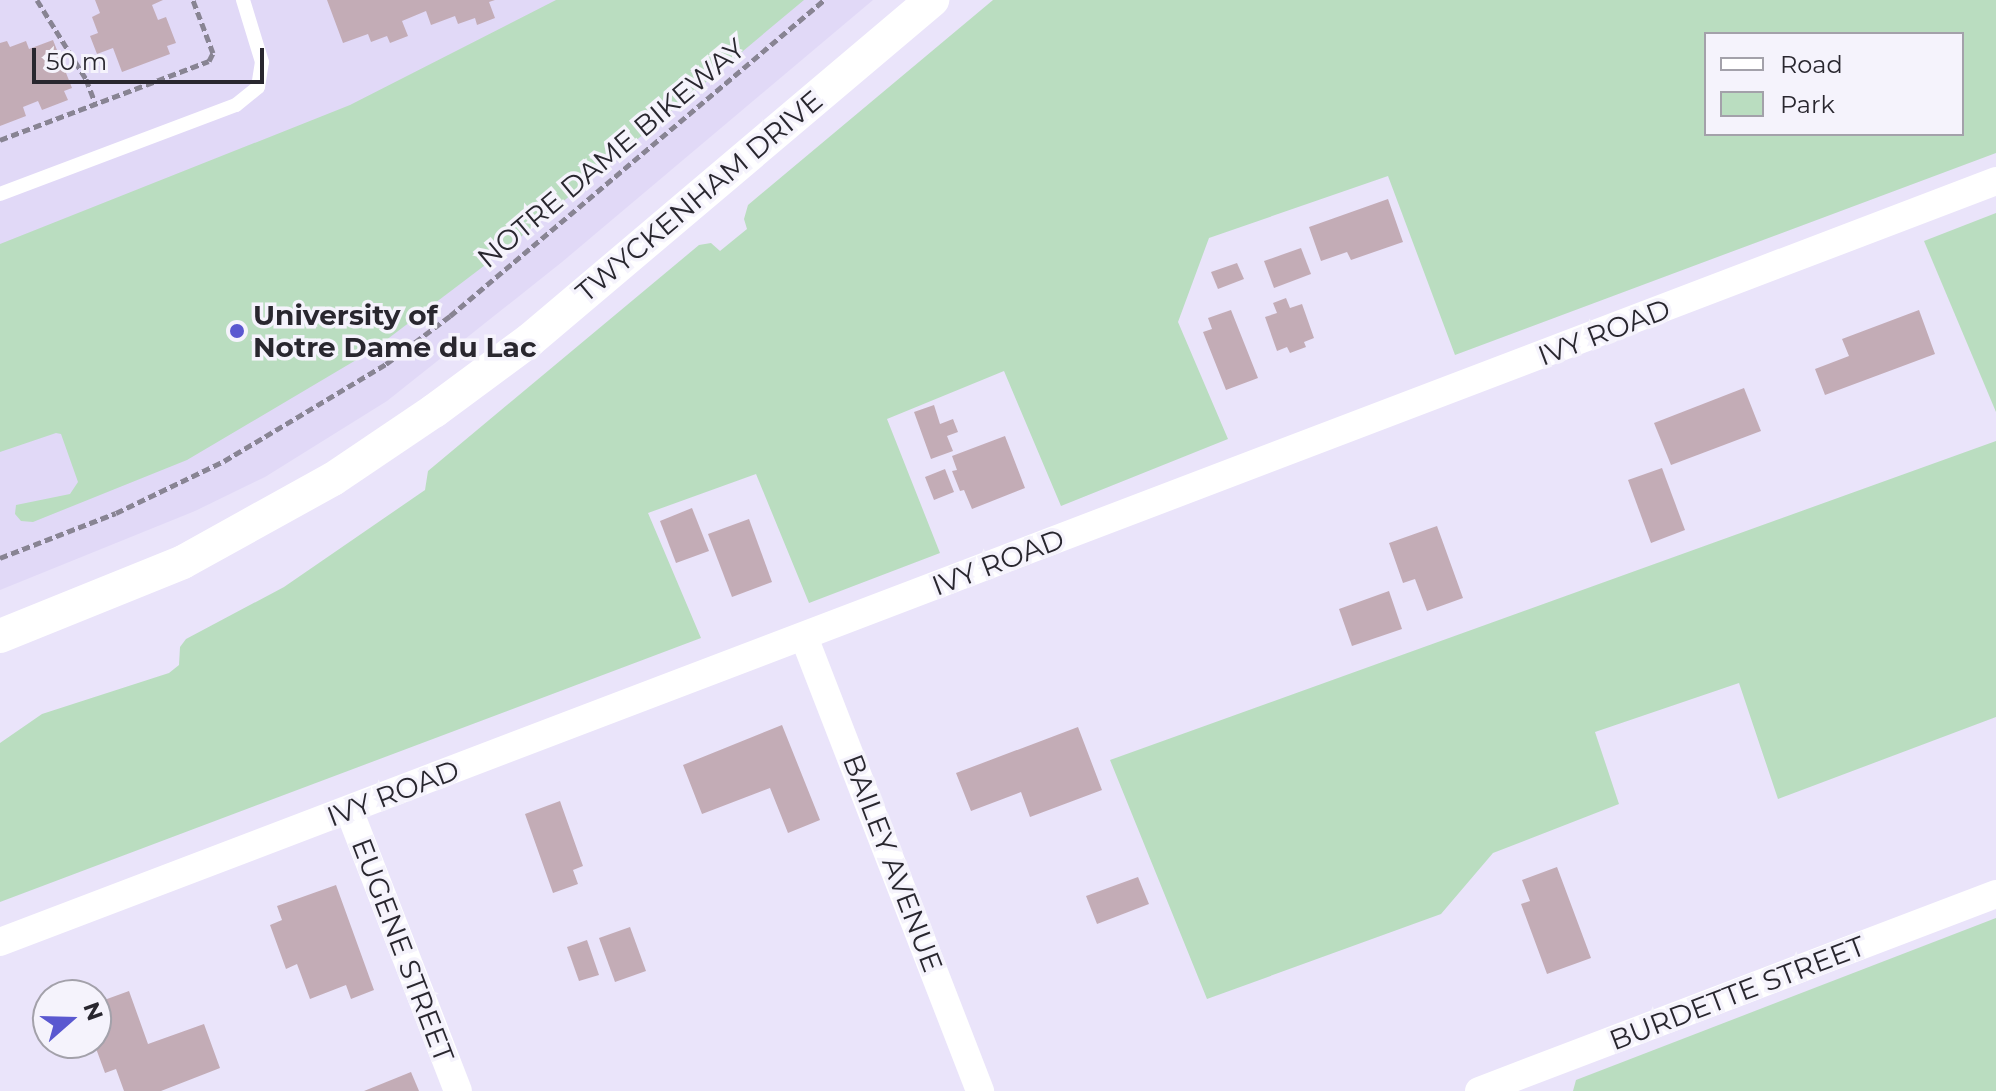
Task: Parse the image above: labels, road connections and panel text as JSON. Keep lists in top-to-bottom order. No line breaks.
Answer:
{"streets":{"street":["TWYCKENHAM DRIVE","IVY ROAD","BAILEY AVENUE","EUGENE STREET","BURDETTE STREET"],"path":["NOTRE DAME BIKEWAY"]},"crossings":[["IVY ROAD","BAILEY AVENUE"],["IVY ROAD","EUGENE STREET"]],"places":["University of Notre Dame du Lac"],"legend":["Road","Park"],"scale_bar":"50 m","north":"right"}
